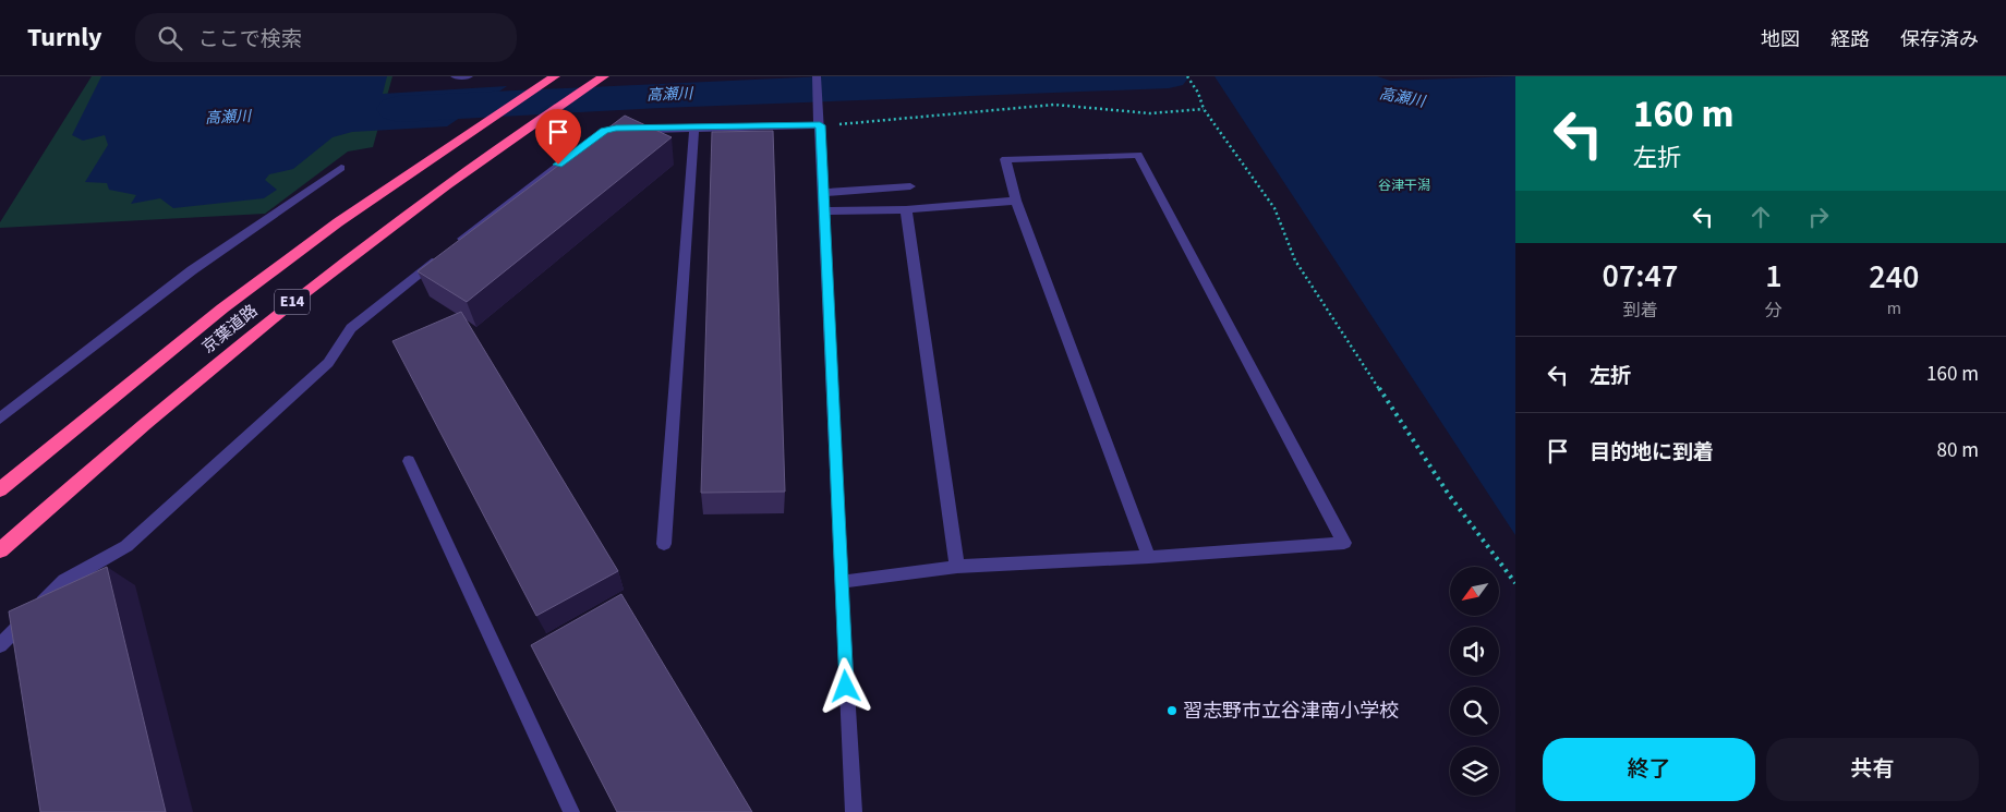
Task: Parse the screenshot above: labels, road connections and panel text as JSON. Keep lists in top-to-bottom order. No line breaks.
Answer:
{"streets":{"highway":["E14","京葉道路"]},"water":["高瀬川"],"parks":["谷津干潟"],"places":["習志野市立谷津南小学校"],"north":"bottom left","page":{"header":"Turnly","search":"ここで検索","nav":["地図","経路","保存済み"],"turn":["160 m","左折"],"eta":["07:47","到着","1","分","240","m"],"list":[{"name":"左折","value":"160 m"},{"name":"目的地に到着","value":"80 m"}],"buttons":["終了","共有"]}}
